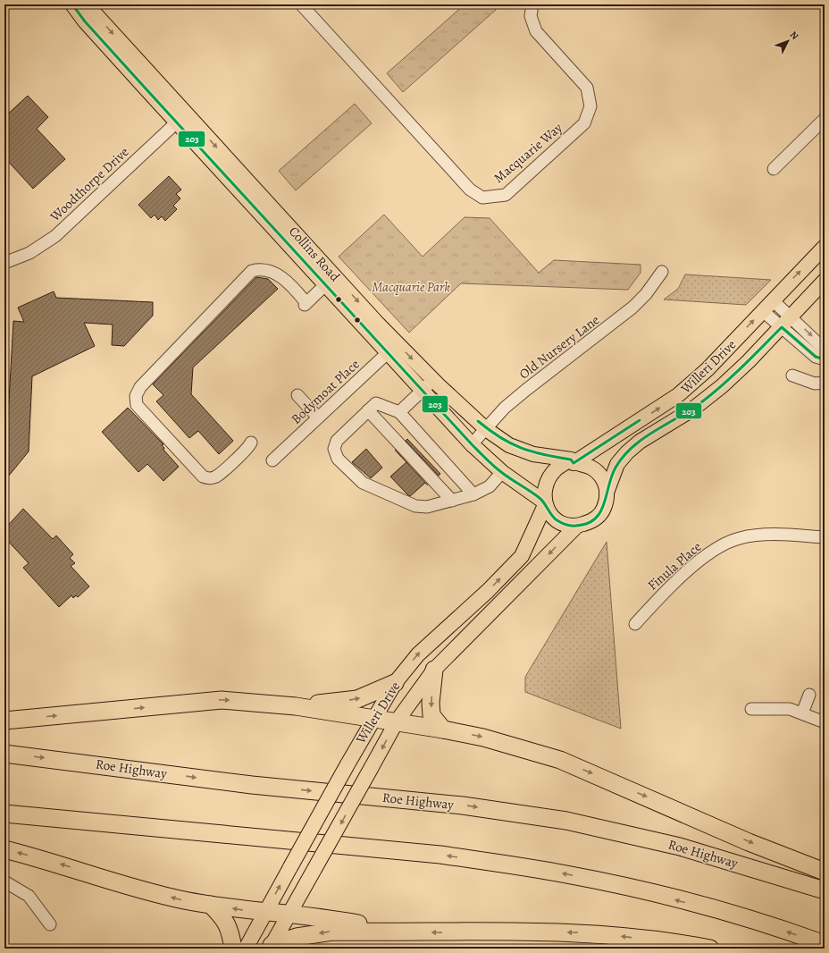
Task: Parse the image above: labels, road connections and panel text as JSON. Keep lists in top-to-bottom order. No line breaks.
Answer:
{"streets":{"highway":["Roe Highway"],"main road":["Collins Road","Willeri Drive"],"street":["Macquarie Way","Woodthorpe Drive","Old Nursery Lane","Bodymoat Place","Finula Place"]},"crossings":[["Woodthorpe Drive","Collins Road"],["Collins Road","Old Nursery Lane"],["Collins Road","Willeri Drive"],["Collins Road","Bodymoat Place"]],"parks":["Macquarie Park"],"lines":["transit line 203"],"north":"top right"}
